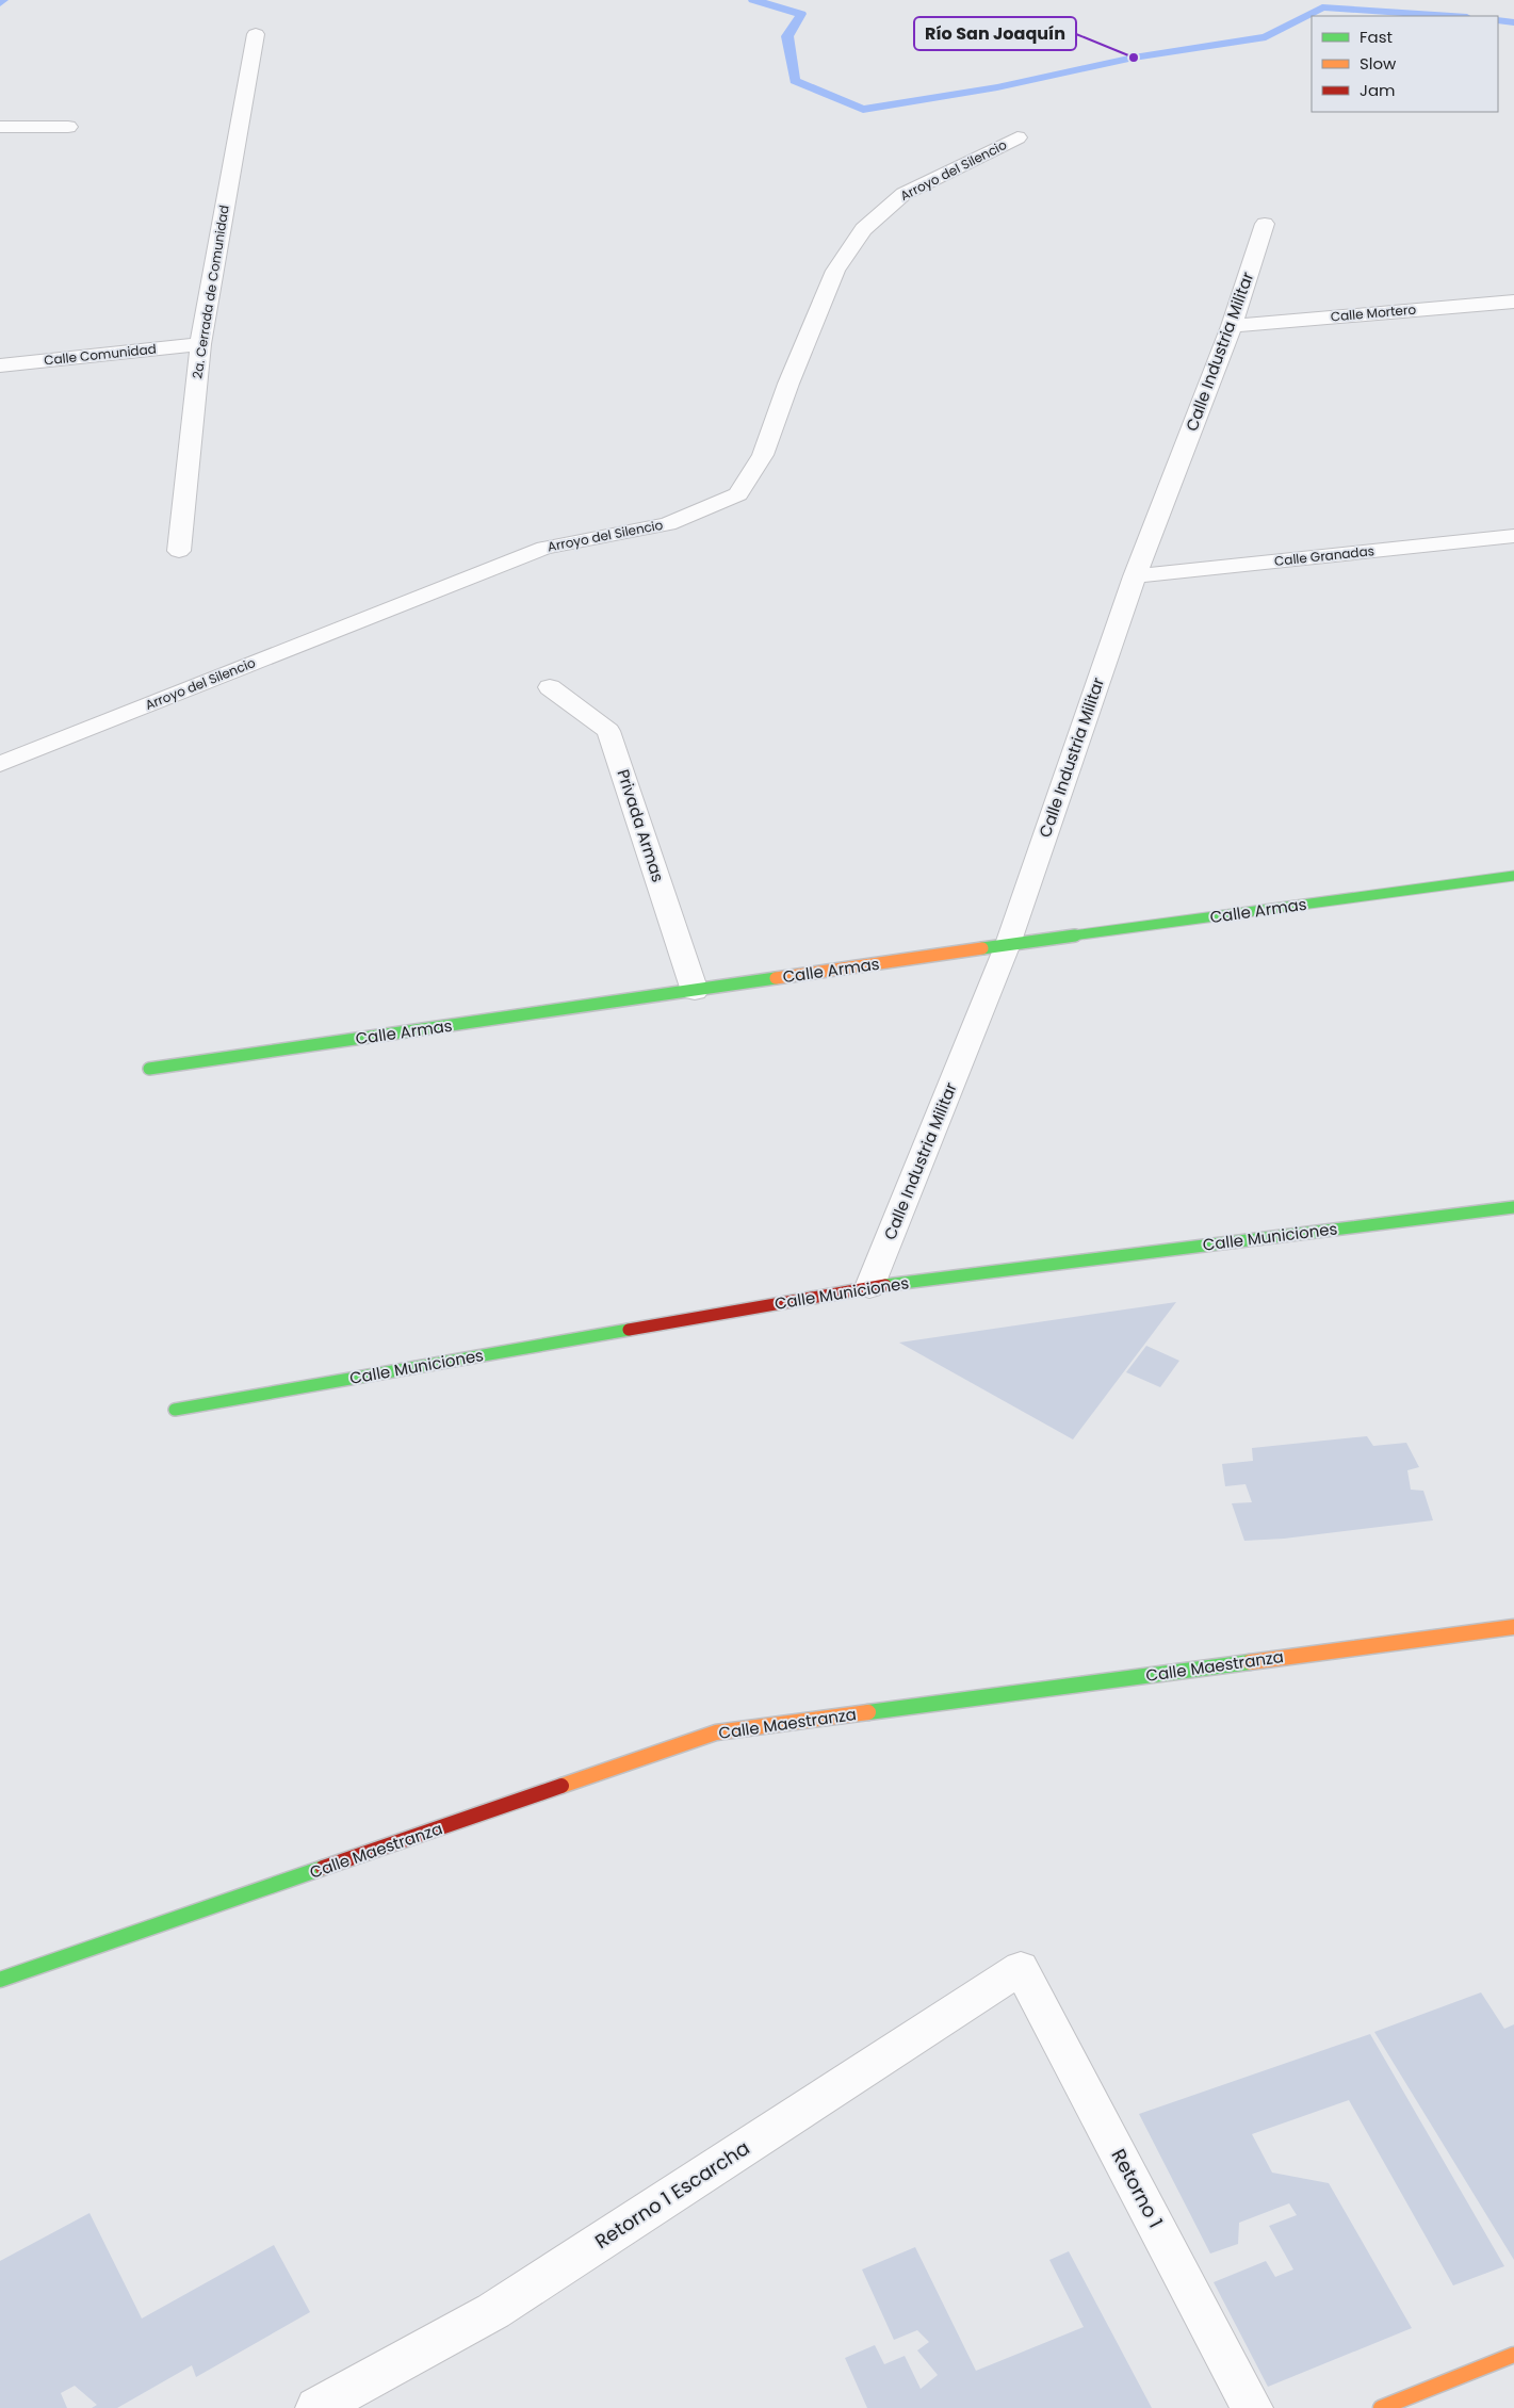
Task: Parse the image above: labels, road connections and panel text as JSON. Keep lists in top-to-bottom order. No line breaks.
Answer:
{"streets":{"street":["Arroyo del Silencio","2a. Cerrada de Comunidad","Calle Mortero","Calle Industria Militar","Calle Comunidad","Calle Granadas","Privada Armas","Calle Armas","Calle Municiones","Calle Maestranza","Retorno 1","Retorno 1 Escarcha"]},"crossings":[["2a. Cerrada de Comunidad","Calle Comunidad"],["Calle Mortero","Calle Industria Militar"],["Calle Industria Militar","Calle Granadas"],["Calle Industria Militar","Calle Armas"],["Calle Industria Militar","Calle Municiones"],["Privada Armas","Calle Armas"],["Retorno 1","Retorno 1 Escarcha"]],"places":["Río San Joaquín"],"legend":["Fast","Slow","Jam"]}
